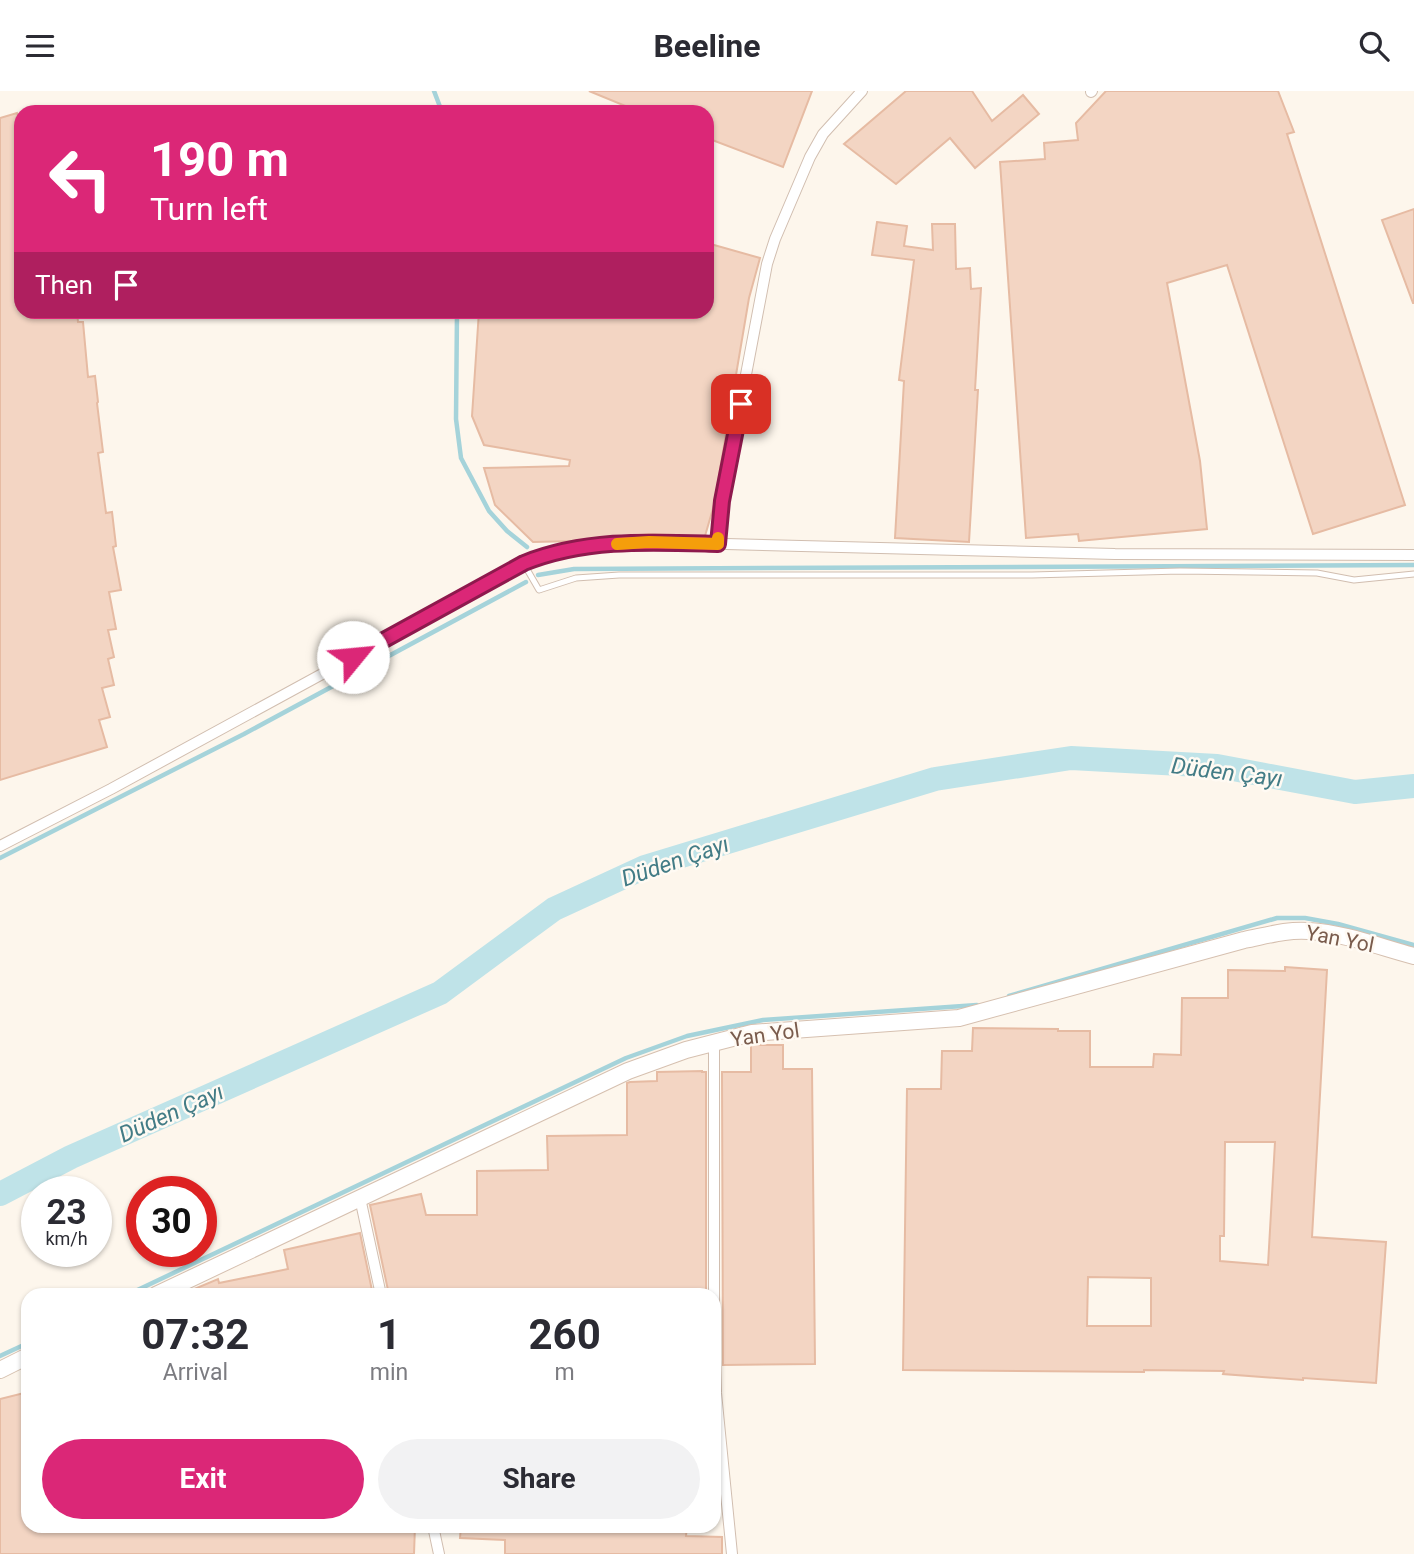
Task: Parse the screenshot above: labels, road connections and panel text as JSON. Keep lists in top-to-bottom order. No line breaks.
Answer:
{"streets":{"street":["Yan Yol"]},"water":["Düden Çayı"],"page":{"header":"Beeline","turn":["190 m","Turn left"],"then":"Then","speed":"23 km/h","limit":"30","eta":["07:32","Arrival","1","min","260","m"],"buttons":["Exit","Share"]}}
